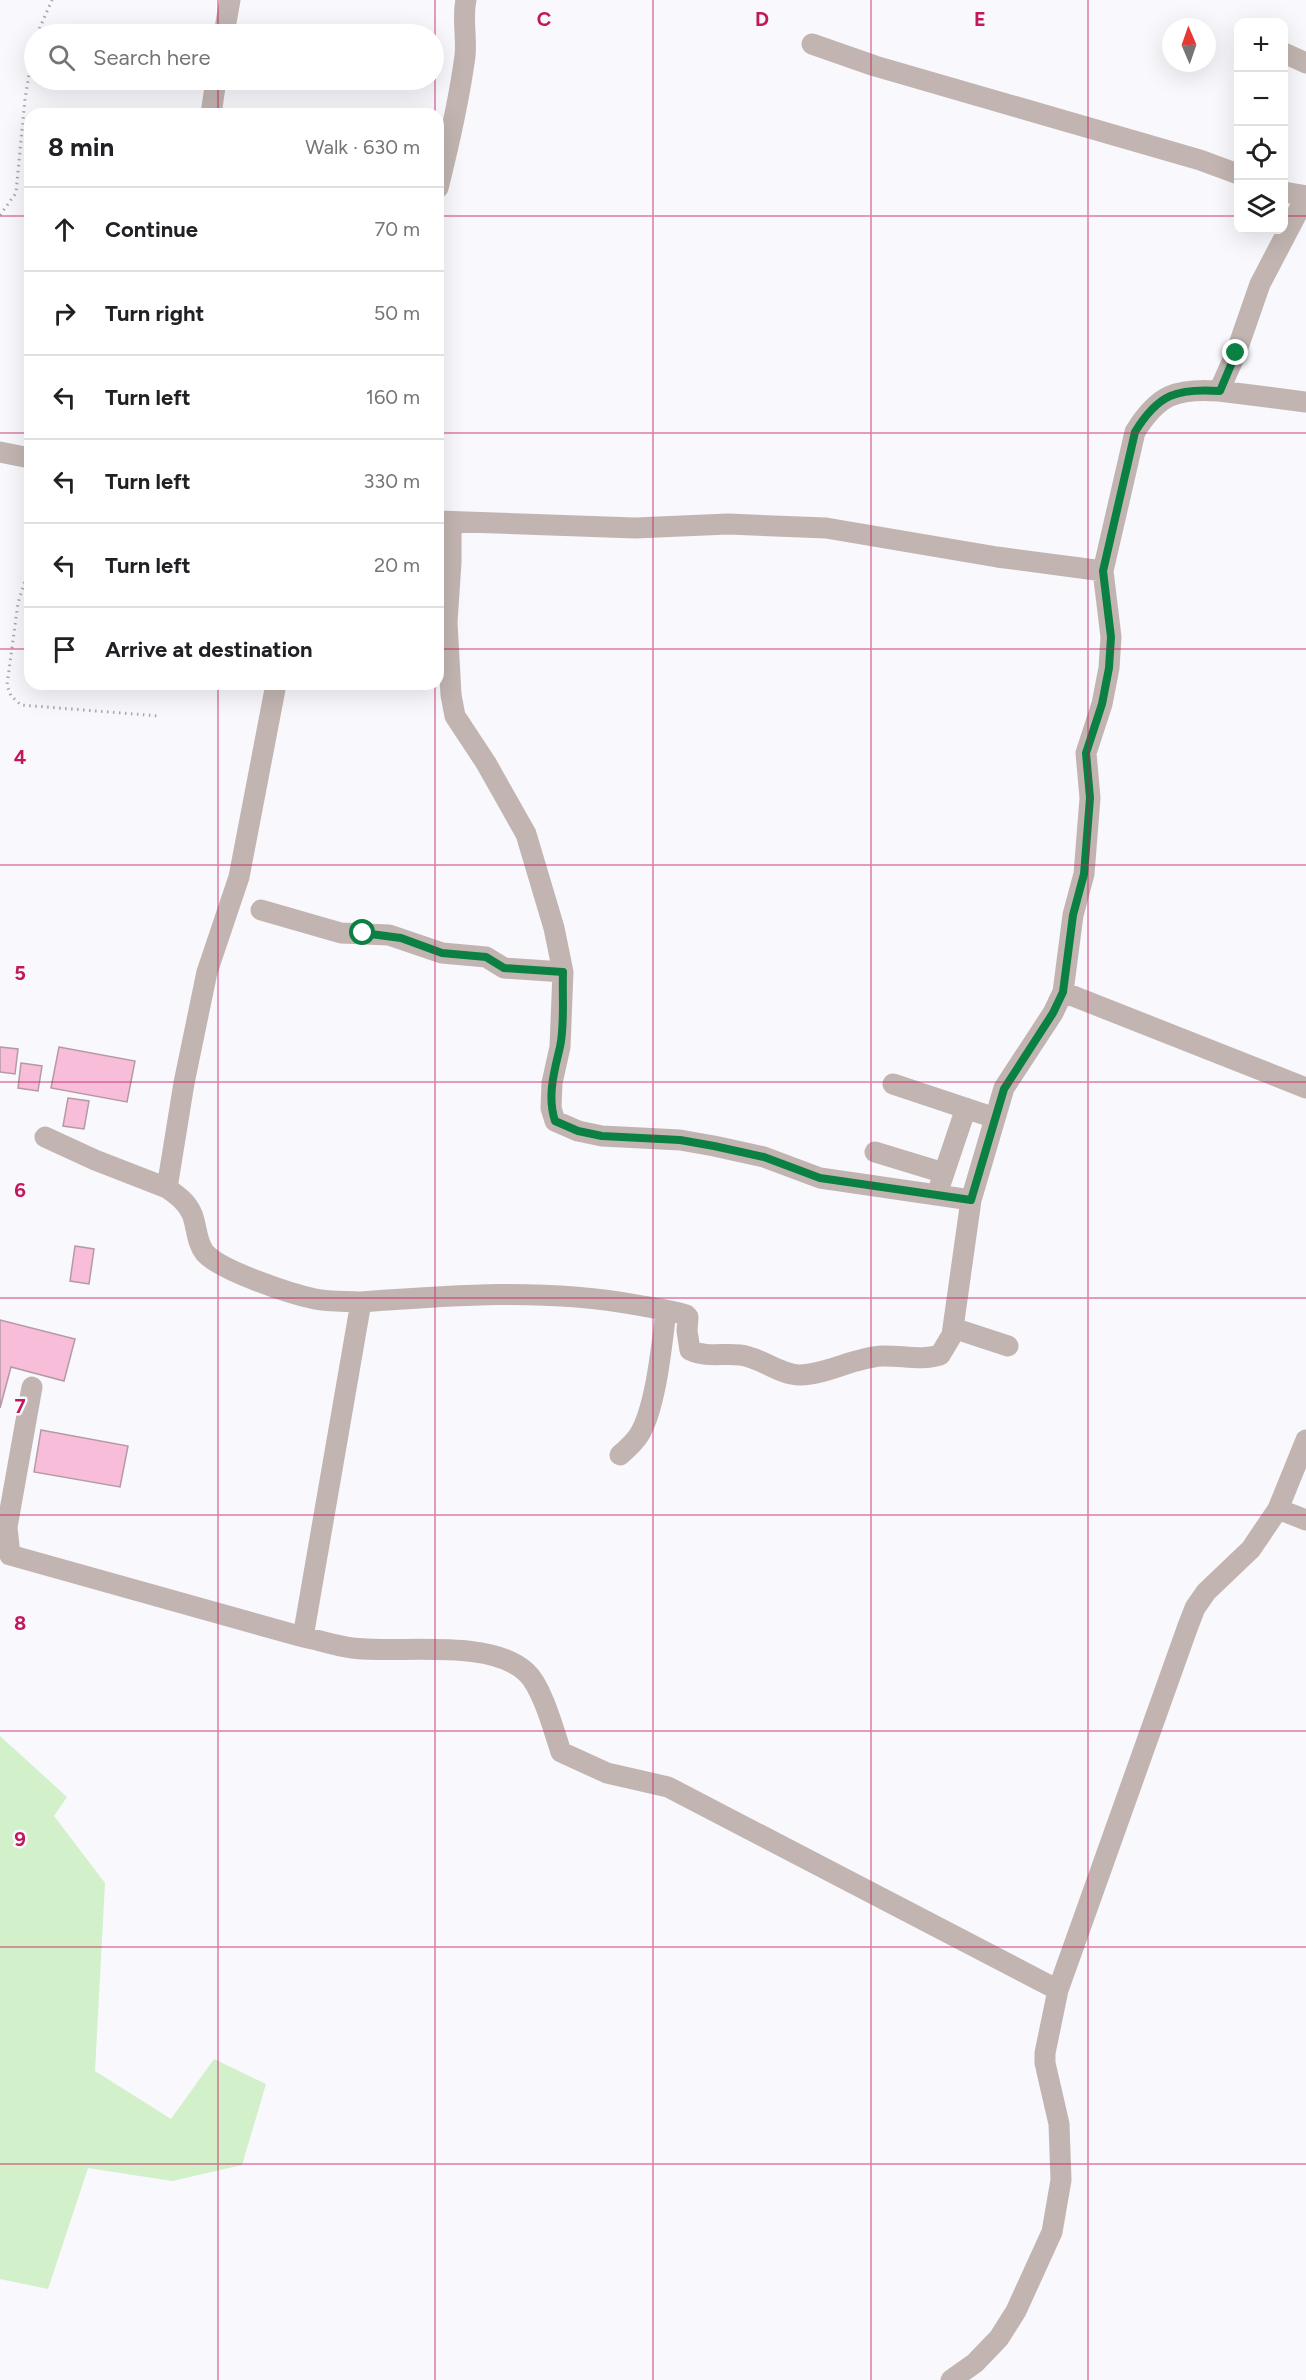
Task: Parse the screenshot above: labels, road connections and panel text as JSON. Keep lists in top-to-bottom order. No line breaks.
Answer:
{"north":"top","page":{"map_buttons":["+","−"],"search":"Search here","heading":["8 min","Walk · 630 m"],"list":[["Continue","70 m"],["Turn right","50 m"],["Turn left","160 m"],["Turn left","330 m"],["Turn left","20 m"],"Arrive at destination"]},"grid":{"columns":["C","D","E"],"rows":["4","5","6","7","8","9"]}}
